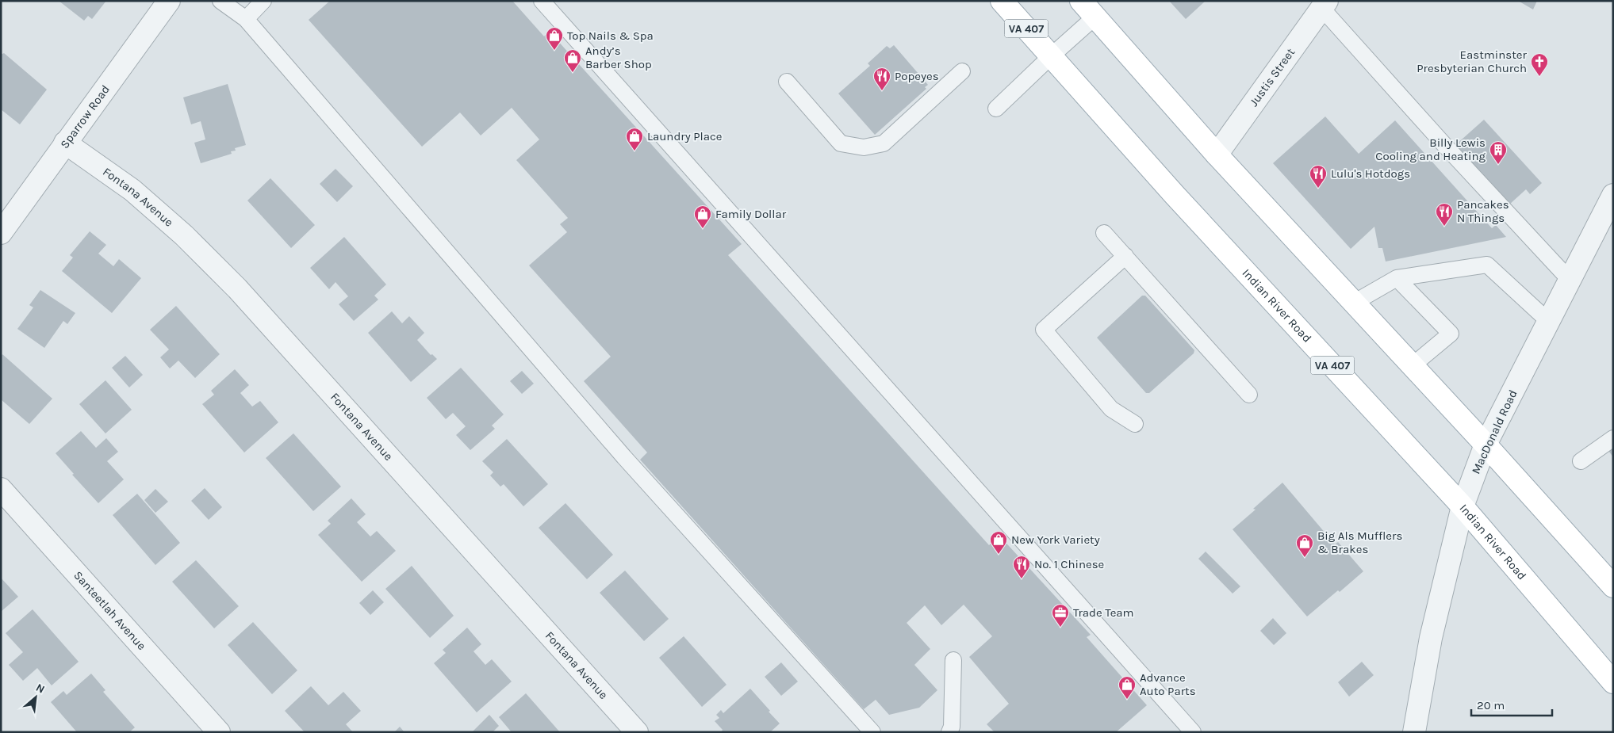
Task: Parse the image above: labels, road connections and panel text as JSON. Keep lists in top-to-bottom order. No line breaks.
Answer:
{"streets":{"main road":["VA 407","Indian River Road"],"street":["Justis Street","Sparrow Road","Fontana Avenue","MacDonald Road","Santeetlah Avenue"]},"crossings":[["Sparrow Road","Fontana Avenue"],["Indian River Road","MacDonald Road"]],"places":{"shop":["Top Nails & Spa","Andy’s Barber Shop","Laundry Place","Family Dollar","New York Variety","Big Als Mufflers & Brakes","Advance Auto Parts"],"church":["Eastminster Presbyterian Church"],"restaurant":["Popeyes","Lulu's Hotdogs","Pancakes N Things","No. 1 Chinese"],"building":["Billy Lewis Cooling and Heating"],"office":["Trade Team"]},"scale_bar":"20 m","north":"top right"}
